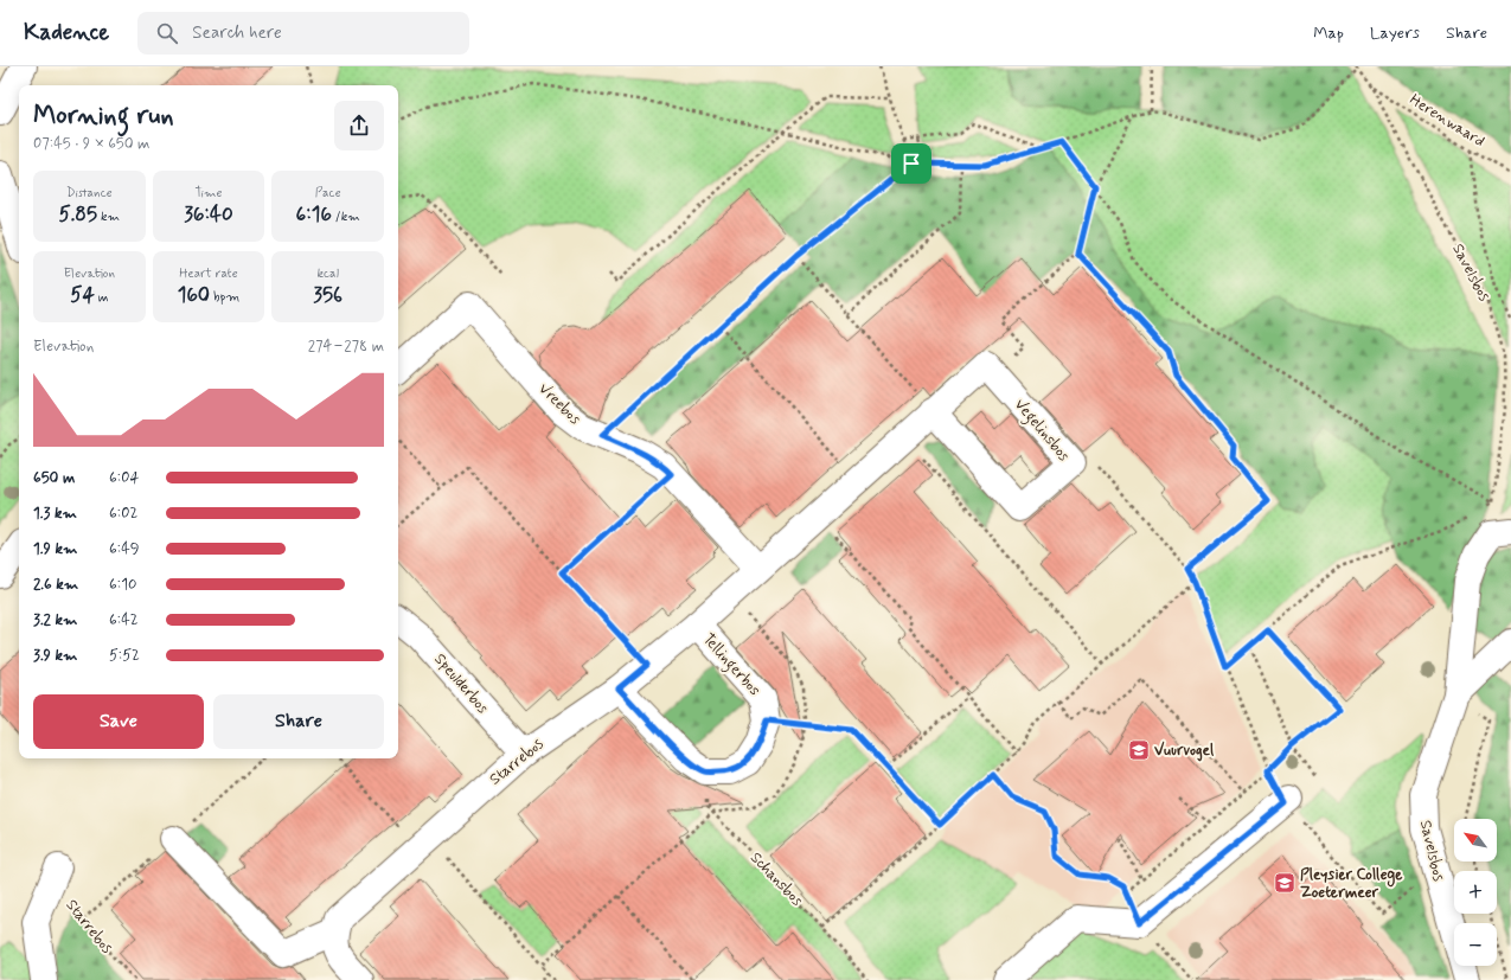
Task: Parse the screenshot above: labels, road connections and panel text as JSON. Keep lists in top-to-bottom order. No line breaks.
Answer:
{"streets":{"street":["Savelsbos","Vreebos","Vegelinsbos","Tellingerbos","Speulderbos","Starrebos"],"path":["Herenwaard","Schansbos"]},"crossings":[["Herenwaard","Savelsbos"],["Vreebos","Starrebos"],["Tellingerbos","Starrebos"],["Tellingerbos","Schansbos"],["Speulderbos","Starrebos"]],"places":{"school or university":["Vuurvogel","Pleysier College Zoetermeer"]},"north":"top left","page":{"header":"Kadence","search":"Search here","nav":["Map","Layers","Share"],"heading":["Morning run","07:45 · 9 × 650 m"],"stats":[["Distance","5.85 km"],["Time","36:40"],["Pace","6:16 /km"],["Elevation","54 m"],["Heart rate","160 bpm"],["kcal","356"]],"chart":["Elevation","274–278 m"],"list":[{"name":"650 m","note":"6:04"},{"name":"1.3 km","note":"6:02"},{"name":"1.9 km","note":"6:49"},{"name":"2.6 km","note":"6:10"},{"name":"3.2 km","note":"6:42"},{"name":"3.9 km","note":"5:52"}],"buttons":["Save","Share"],"map_buttons":["+","−"]}}
